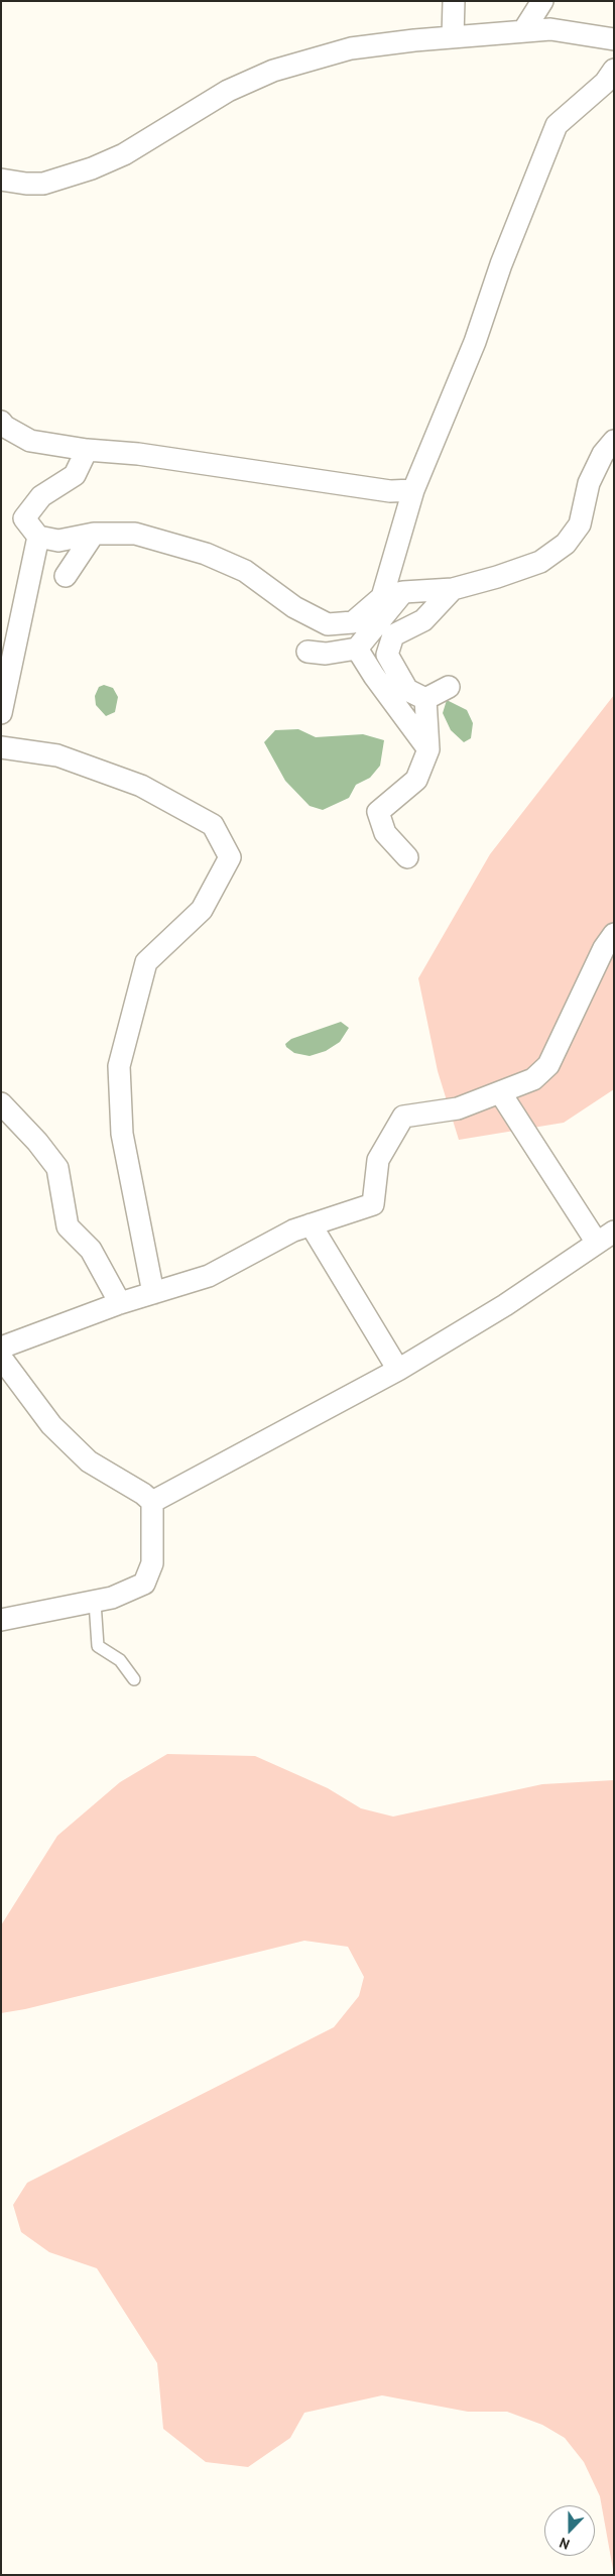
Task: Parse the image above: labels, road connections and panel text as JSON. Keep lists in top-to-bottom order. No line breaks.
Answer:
{"north":"bottom"}
